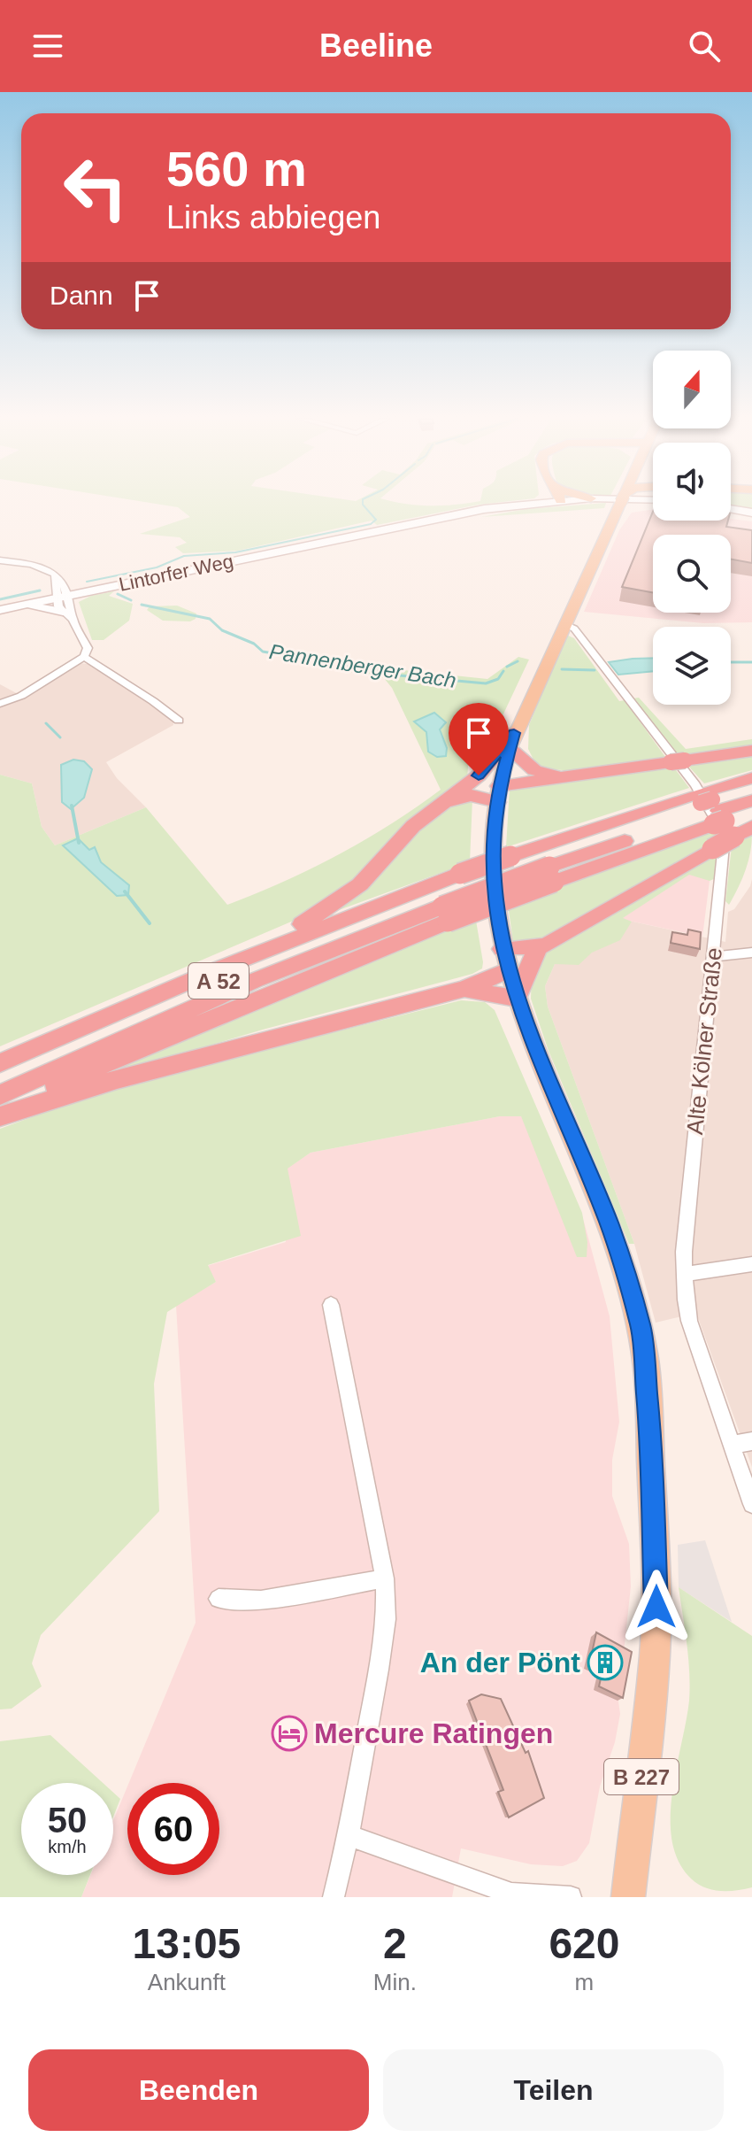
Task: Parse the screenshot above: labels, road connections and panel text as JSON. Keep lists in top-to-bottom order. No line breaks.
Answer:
{"streets":{"highway":["A 52"],"main road":["Lintorfer Weg","B 227"],"street":["Alte Kölner Straße"]},"water":["Pannenberger Bach"],"places":{"building":["An der Pönt"],"hotel":["Mercure Ratingen"]},"north":"top","page":{"header":"Beeline","turn":["560 m","Links abbiegen"],"then":"Dann","speed":"50 km/h","limit":"60","eta":["13:05","Ankunft","2","Min.","620","m"],"buttons":["Beenden","Teilen"]}}
